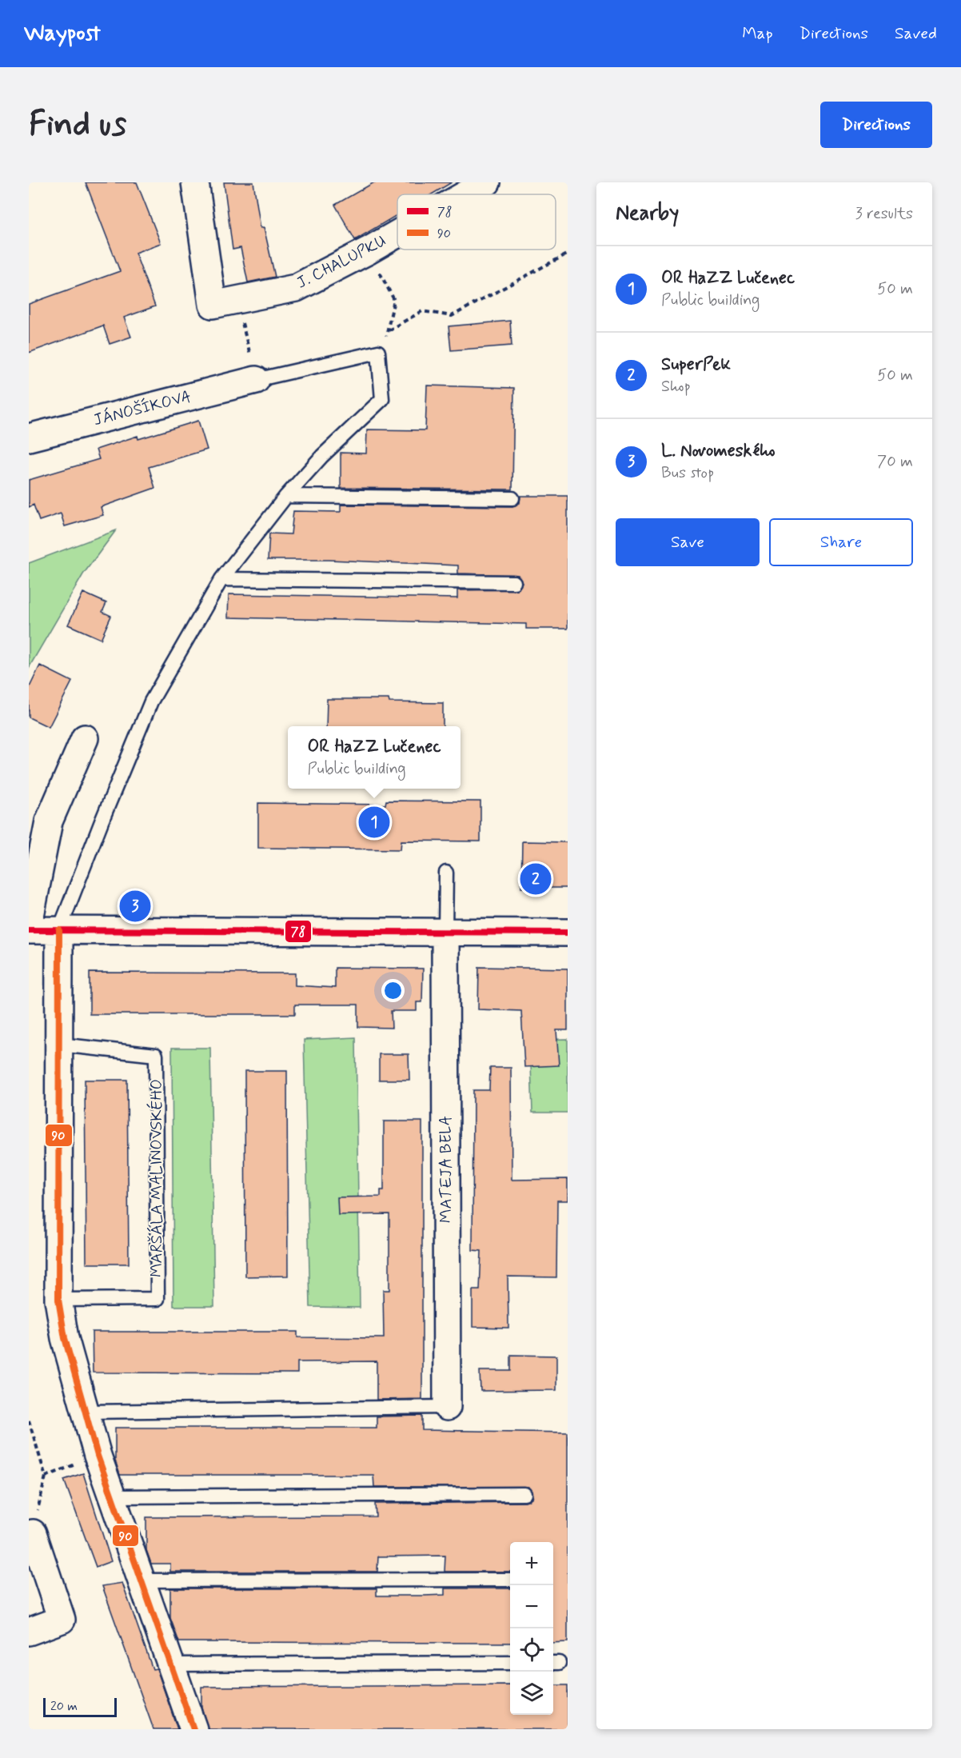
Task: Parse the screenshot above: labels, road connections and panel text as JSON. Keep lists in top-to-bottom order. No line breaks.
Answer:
{"streets":{"street":["J. CHALUPKU","JÁNOŠÍKOVA","MATEJA BELA"],"lane":["MARŠÁLA MALINOVSKÉHO"]},"lines":["transit line 78","transit line 90"],"legend":["78","90"],"scale_bar":"20 m","page":{"header":"Waypost","nav":["Map","Directions","Saved"],"buttons":["Directions",["Save","Share"]],"title":"Find us","heading":["Nearby","3 results"],"list":[{"mark":"1","name":"OR HaZZ Lučenec","note":"Public building","value":"50 m"},{"mark":"2","name":"SuperPek","note":"Shop","value":"50 m"},{"mark":"3","name":"L. Novomeského","note":"Bus stop","value":"70 m"}],"popup":["OR HaZZ Lučenec","Public building"],"pins":["1","2","3"],"map_buttons":["+","−"],"scale":"20 m"}}
